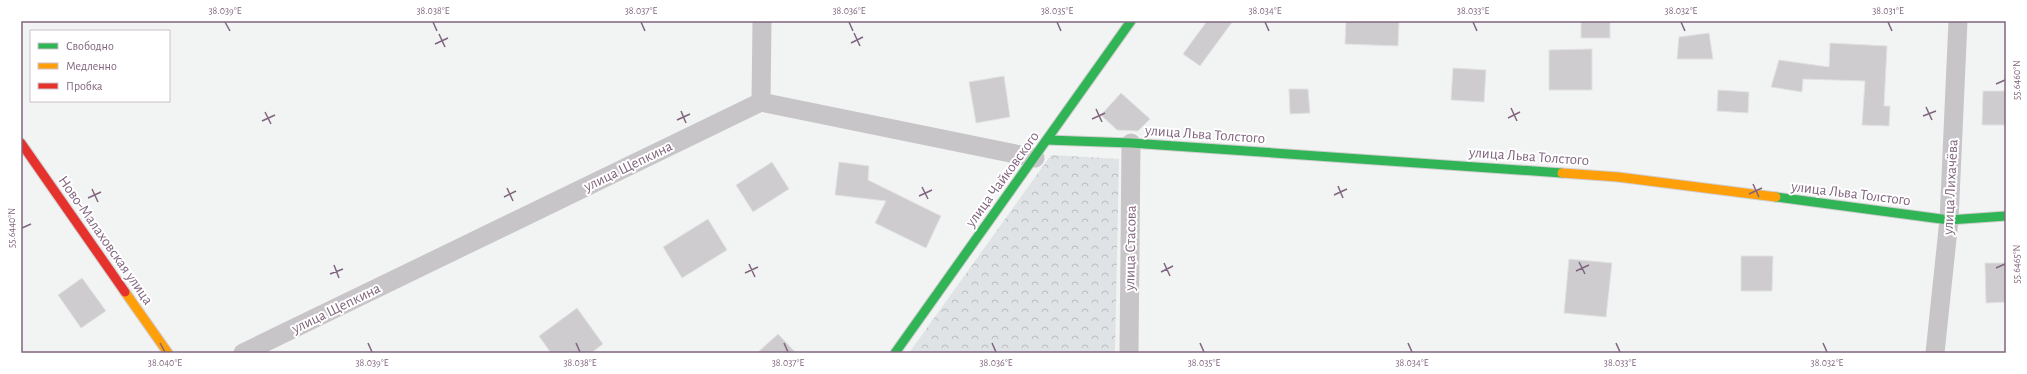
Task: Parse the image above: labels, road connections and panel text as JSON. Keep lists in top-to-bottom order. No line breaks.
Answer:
{"streets":{"street":["улица Льва Толстого","улица Щепкина","улица Чайковского","улица Лихачёва","Ново-Малаховская улица","улица Стасова"]},"crossings":[["улица Льва Толстого","улица Чайковского"],["улица Льва Толстого","улица Лихачёва"],["улица Льва Толстого","улица Стасова"]],"legend":["Свободно","Медленно","Пробка"],"coordinates":["38.039°E","38.038°E","38.037°E","38.036°E","38.035°E","38.034°E","38.033°E","38.032°E","38.031°E","55.6460°N","55.6440°N","55.6465°N","38.040°E"]}
